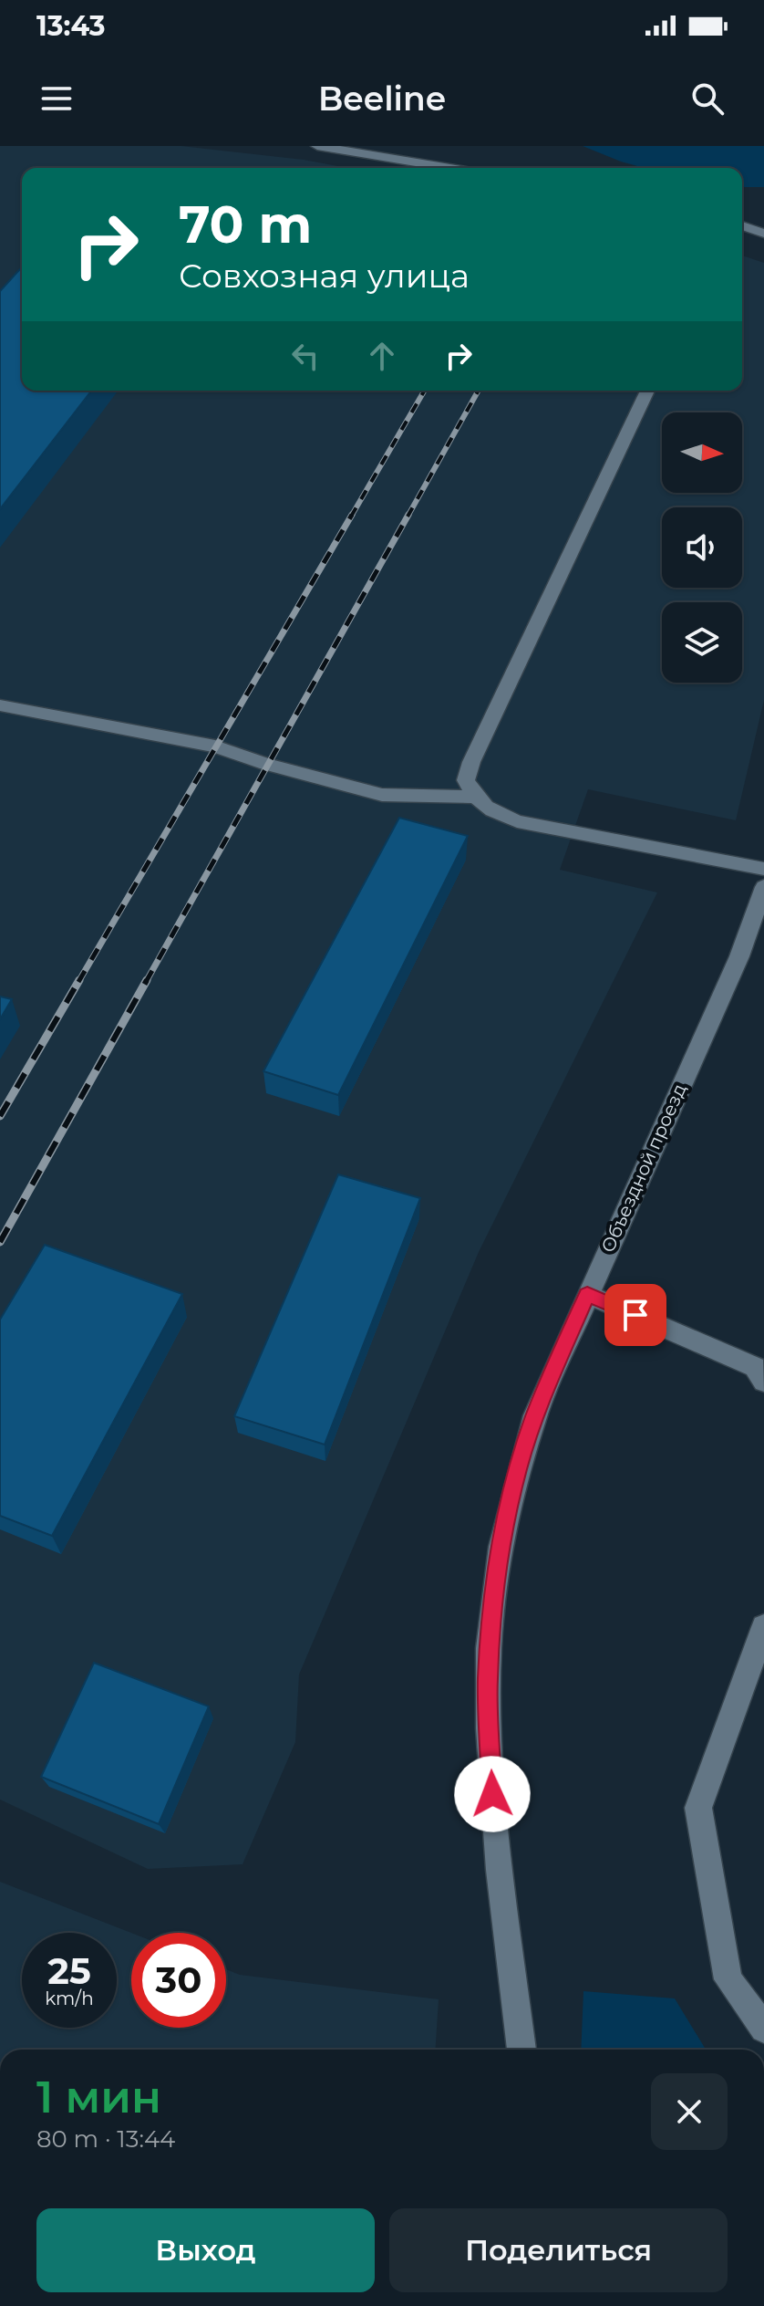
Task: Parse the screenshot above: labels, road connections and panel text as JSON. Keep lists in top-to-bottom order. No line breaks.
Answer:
{"streets":{"street":["Объездной проезд"]},"north":"right","page":{"status":"13:43","header":"Beeline","turn":["70 m","Совхозная улица"],"speed":"25 km/h","limit":"30","heading":["1 мин","80 m · 13:44"],"buttons":["Выход","Поделиться"]}}
